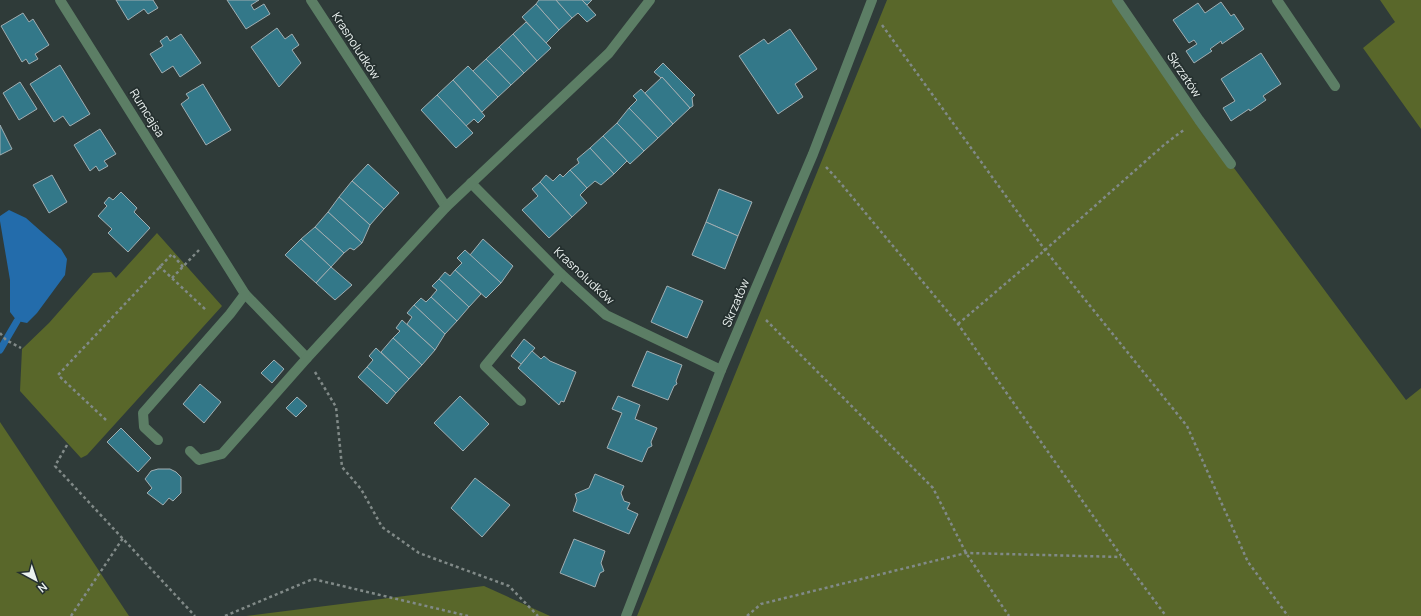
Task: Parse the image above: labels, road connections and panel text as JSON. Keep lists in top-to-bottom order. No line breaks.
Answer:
{"streets":{"street":["Krasnoludków","Skrzatów","Rumcajsa"]},"crossings":[["Krasnoludków","Skrzatów"]],"north":"bottom right"}
